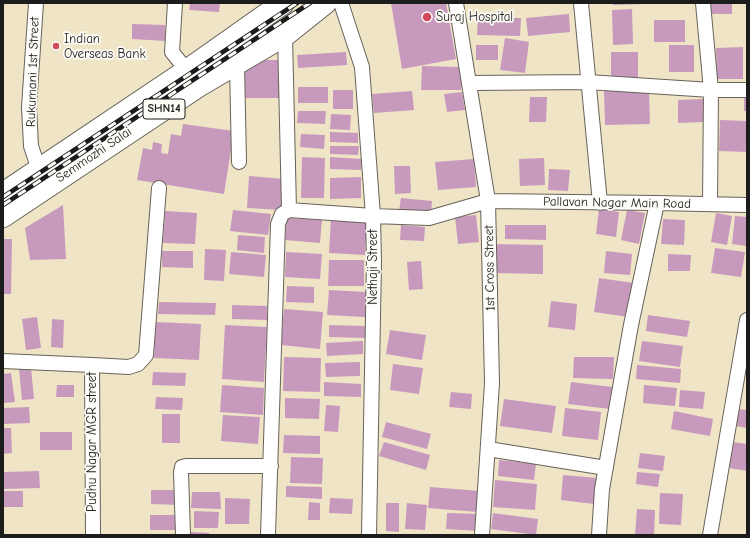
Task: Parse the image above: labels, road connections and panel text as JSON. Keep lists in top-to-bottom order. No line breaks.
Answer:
{"streets":{"main road":["SHN14","Semmozhi Salai"],"street":["Rukumani 1st Street","Pallavan Nagar Main Road","Nethaji Street","1st Cross Street","Pudhu Nagar MGR street"]},"crossings":[["Rukumani 1st Street","Semmozhi Salai"],["Pallavan Nagar Main Road","Nethaji Street"],["Pallavan Nagar Main Road","1st Cross Street"]],"places":["Suraj Hospital","Indian Overseas Bank"]}
